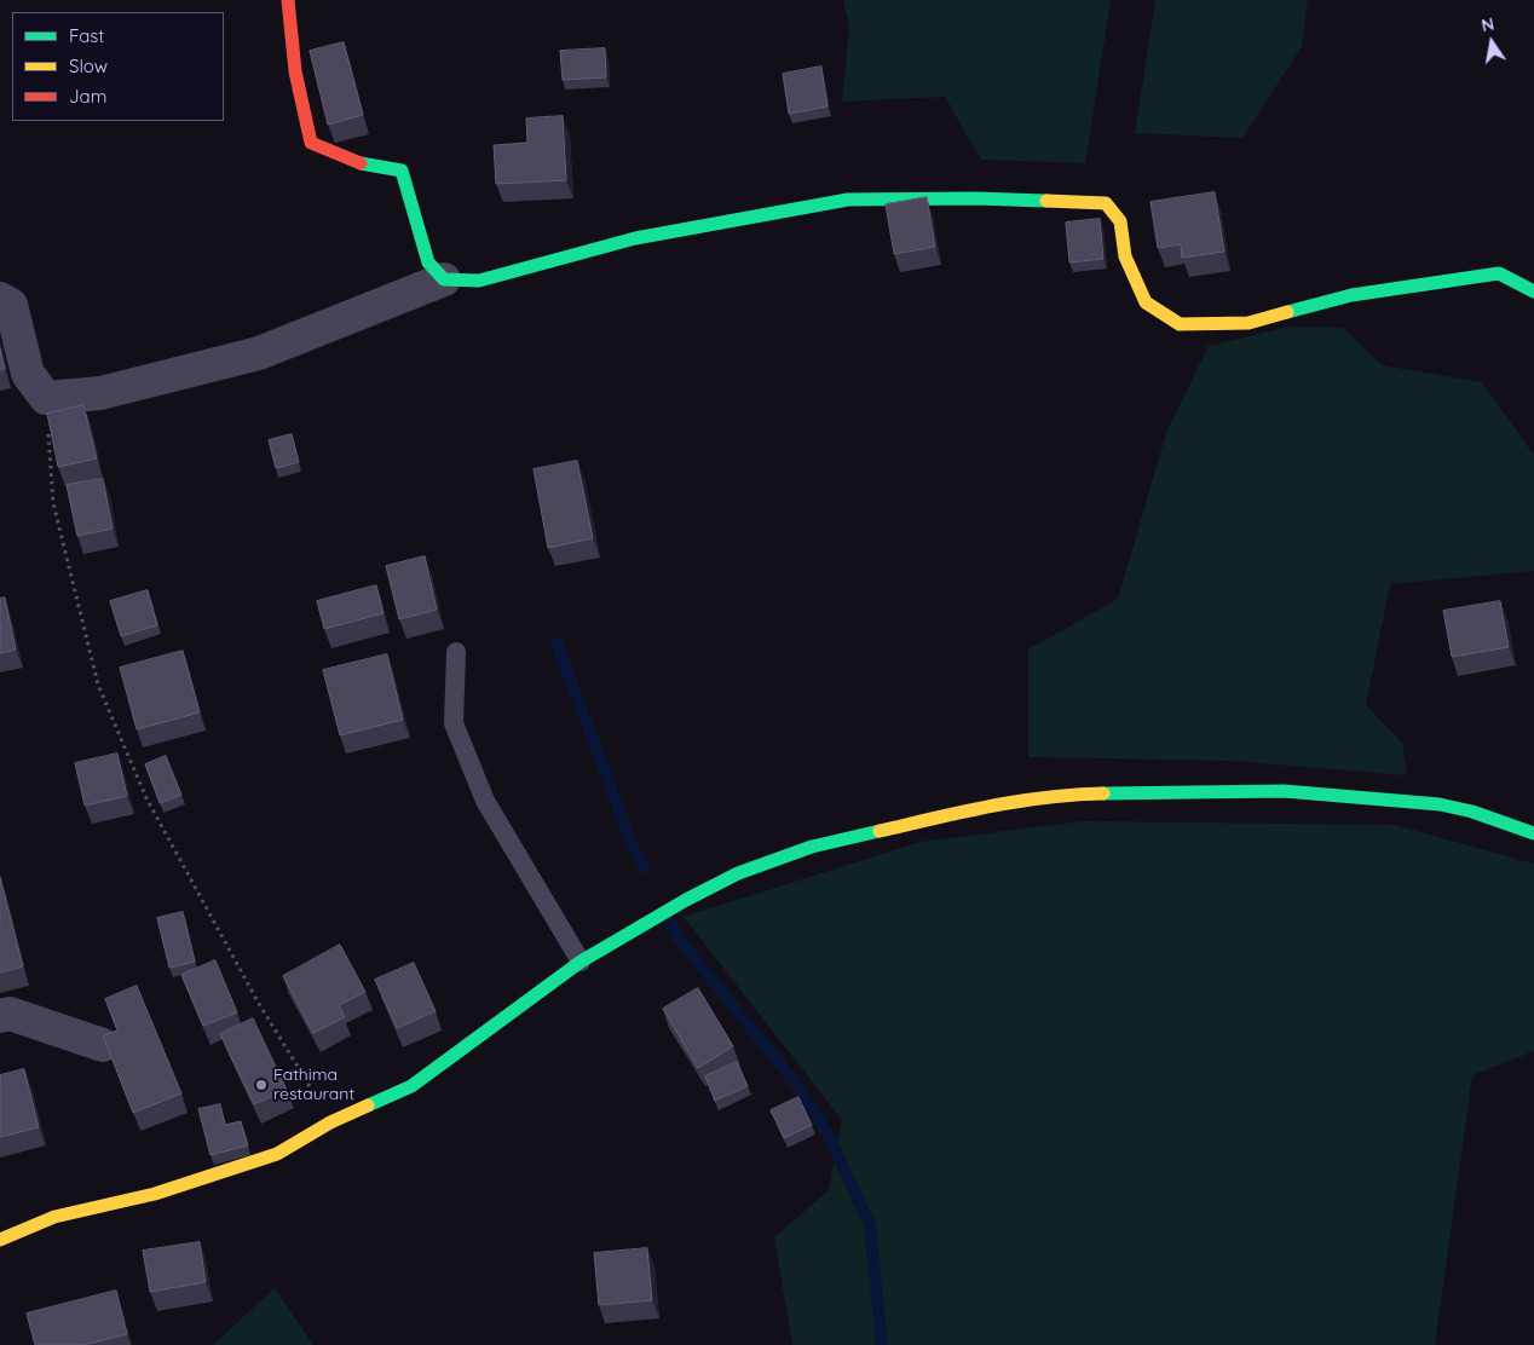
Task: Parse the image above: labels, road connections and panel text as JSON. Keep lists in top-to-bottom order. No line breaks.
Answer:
{"places":["Fathima restaurant"],"legend":["Fast","Slow","Jam"],"north":"top"}
